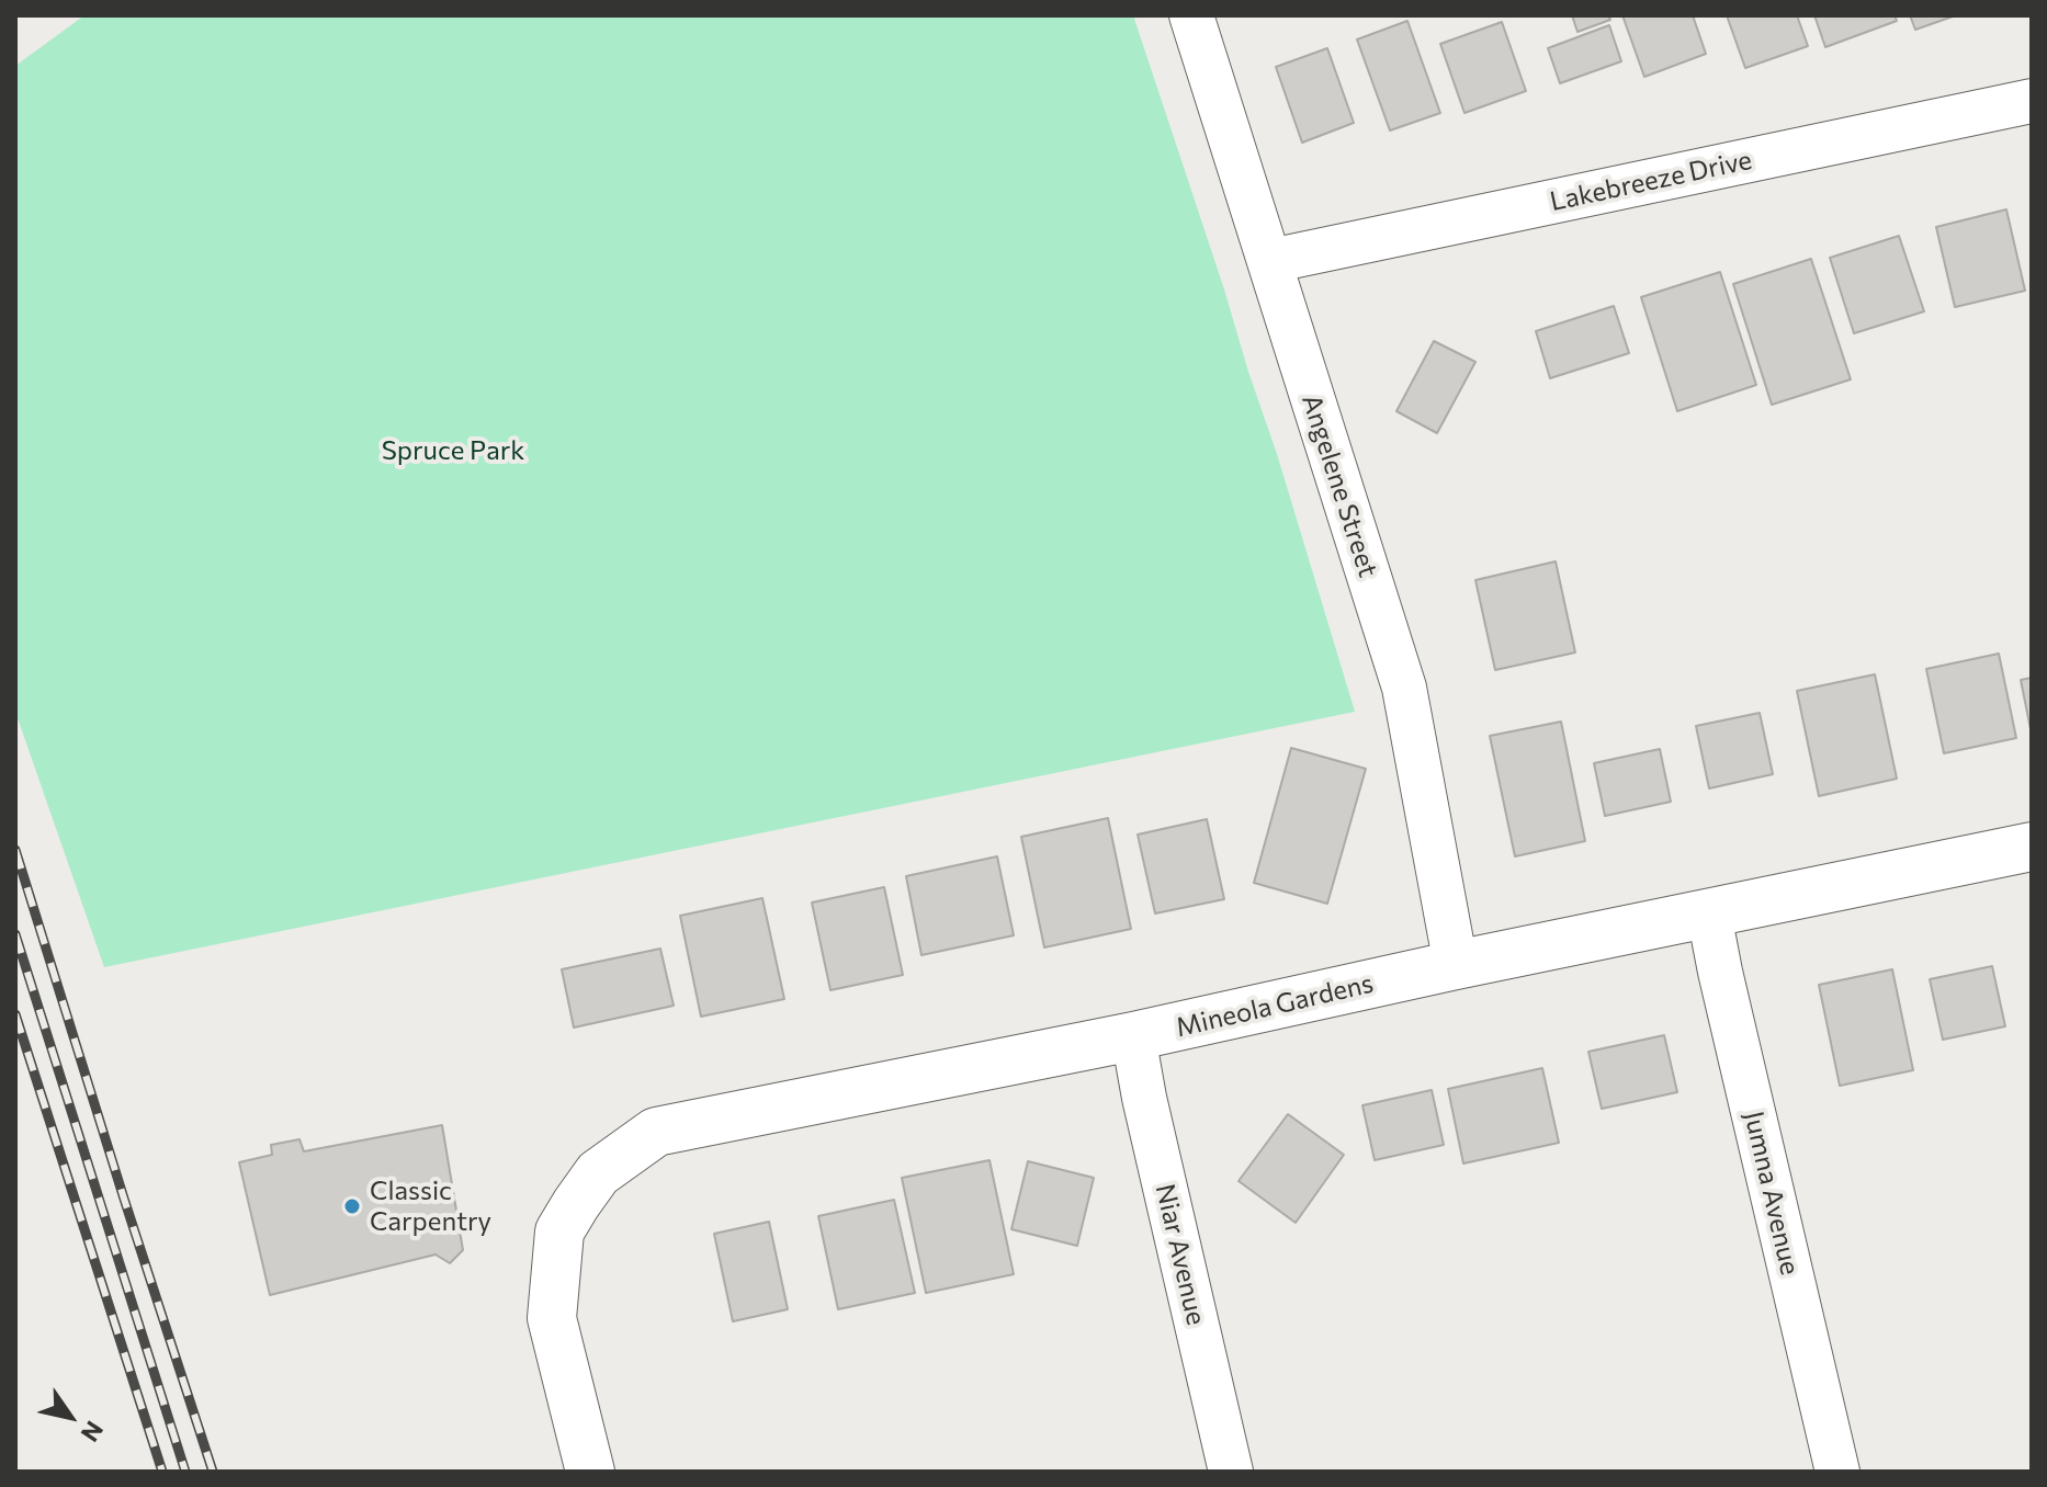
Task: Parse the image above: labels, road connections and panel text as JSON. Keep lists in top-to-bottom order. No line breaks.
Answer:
{"streets":{"street":["Lakebreeze Drive","Angelene Street","Mineola Gardens","Jumna Avenue","Niar Avenue"]},"crossings":[["Lakebreeze Drive","Angelene Street"],["Angelene Street","Mineola Gardens"],["Mineola Gardens","Jumna Avenue"],["Mineola Gardens","Niar Avenue"]],"parks":["Spruce Park"],"places":["Classic Carpentry"],"north":"bottom right"}
